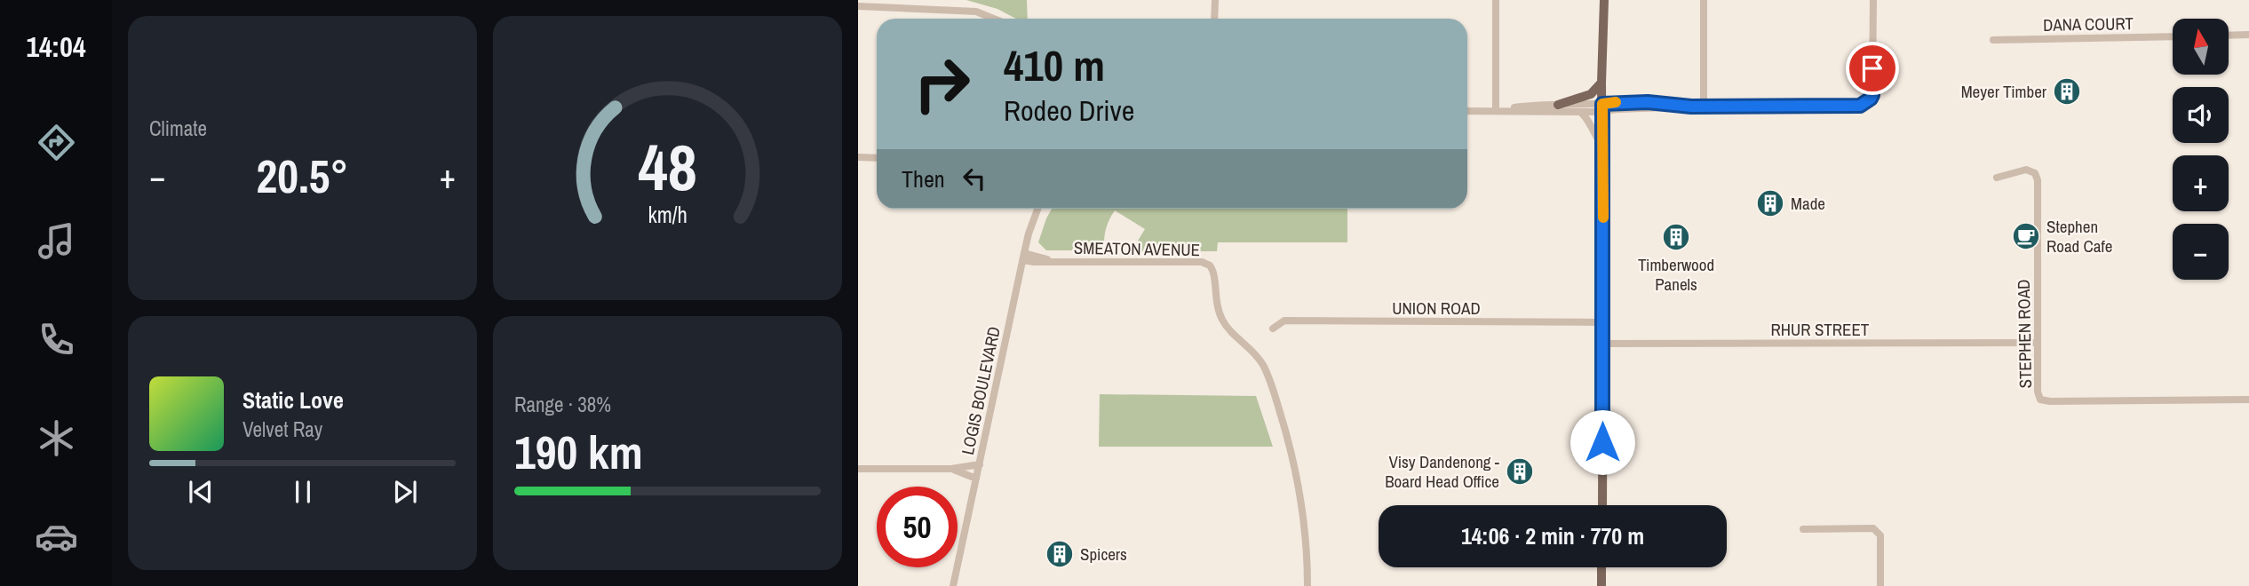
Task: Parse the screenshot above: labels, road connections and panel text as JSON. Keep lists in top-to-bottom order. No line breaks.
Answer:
{"streets":{"street":["DANA COURT","SMEATON AVENUE","UNION ROAD","RHUR STREET","STEPHEN ROAD","LOGIS BOULEVARD"]},"crossings":[["SMEATON AVENUE","LOGIS BOULEVARD"],["RHUR STREET","STEPHEN ROAD"]],"places":{"building":["Meyer Timber","Made","Timberwood Panels","Visy Dandenong - Board Head Office","Spicers"],"cafe":["Stephen Road Cafe"]},"north":"top","page":{"tabs":"14:04","tile":["Climate",["Range · 38%","190 km"]],"map_buttons":["+","−"],"turn":["410 m","Rodeo Drive"],"then":"Then","heat":["−","20.5°","+"],"song":["Static Love","Velvet Ray"],"limit":"50","trip":"14:06 · 2 min · 770 m","gauge":["48","km/h"]}}
